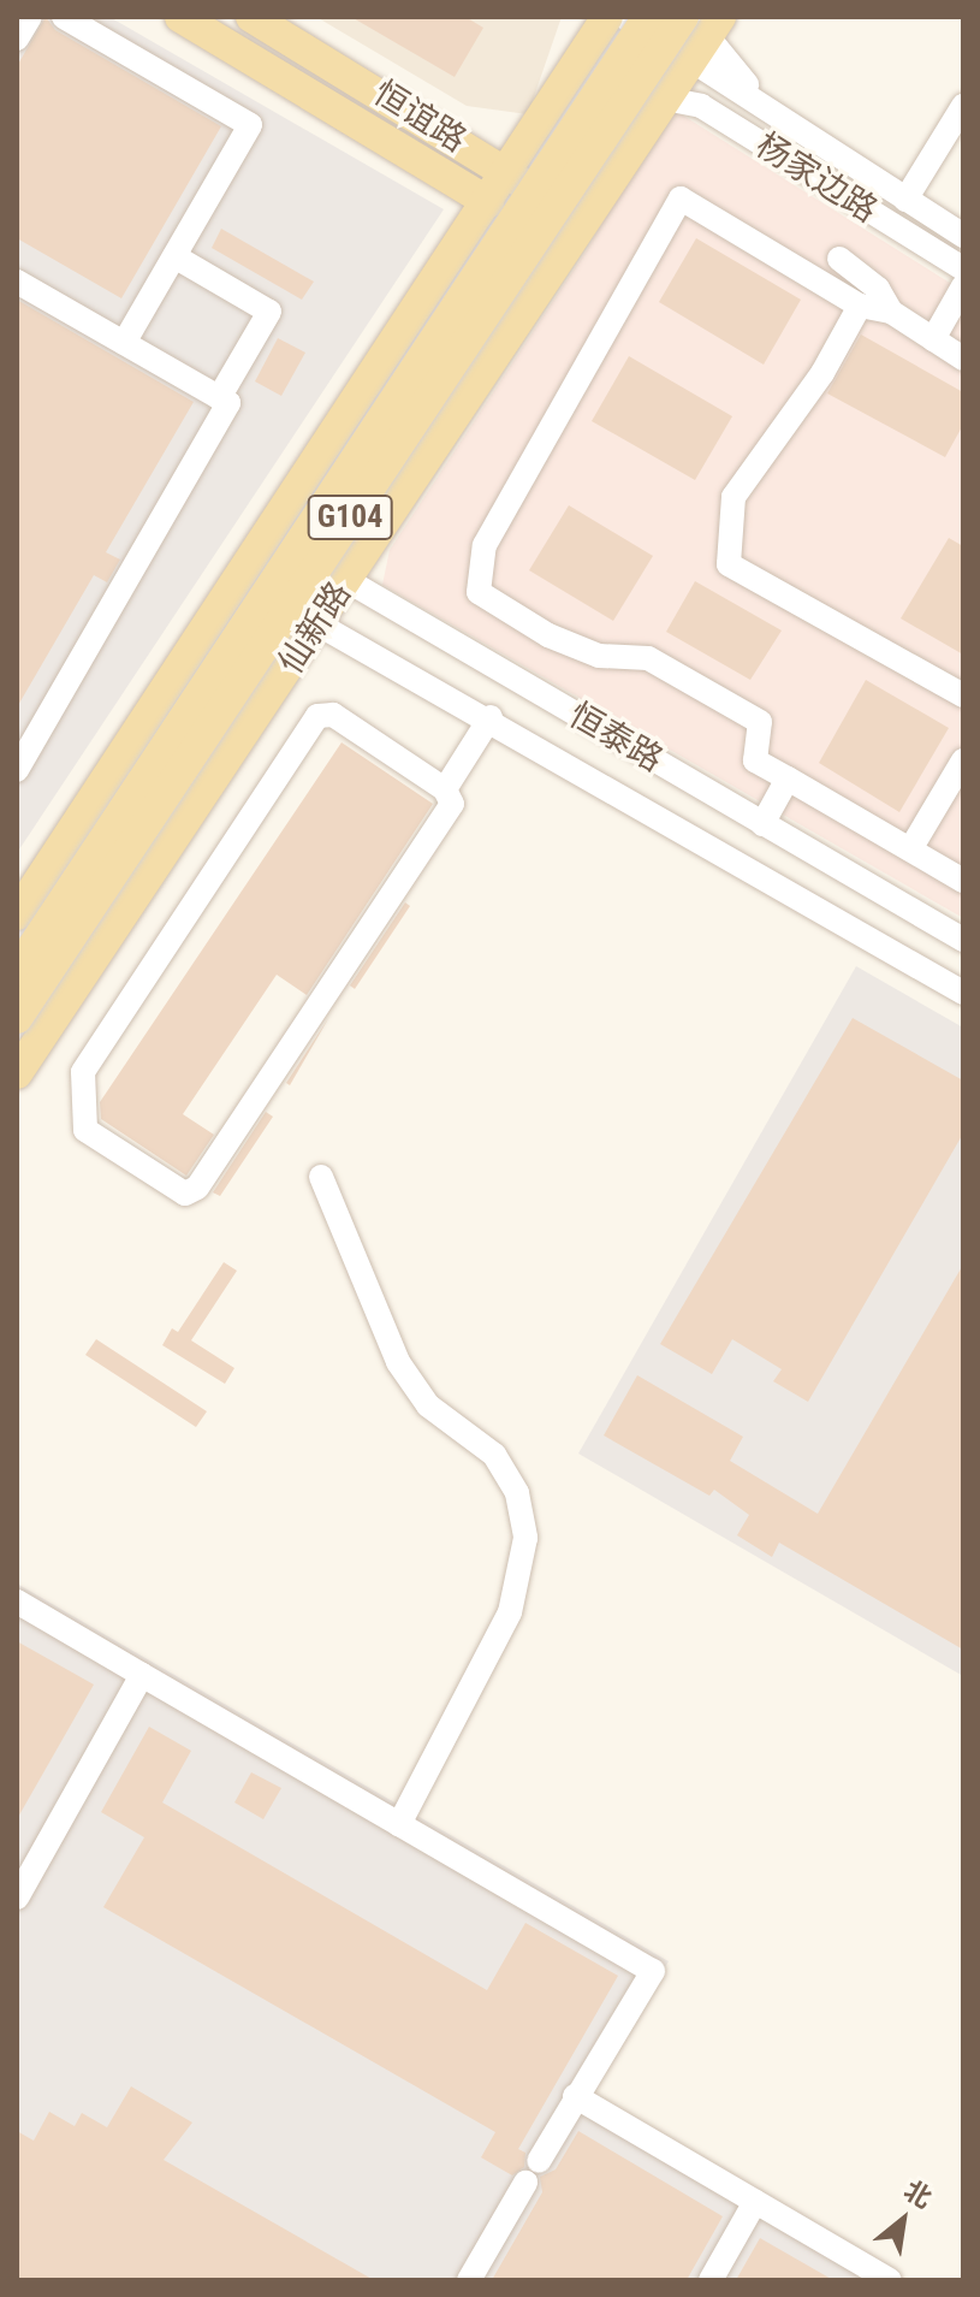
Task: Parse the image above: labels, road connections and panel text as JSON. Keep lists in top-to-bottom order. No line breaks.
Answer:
{"streets":{"main road":["恒谊路","G104","仙新路"],"street":["杨家边路","恒泰路"]},"crossings":[["恒谊路","仙新路"],["杨家边路","仙新路"],["仙新路","恒泰路"]],"north":"top right"}
